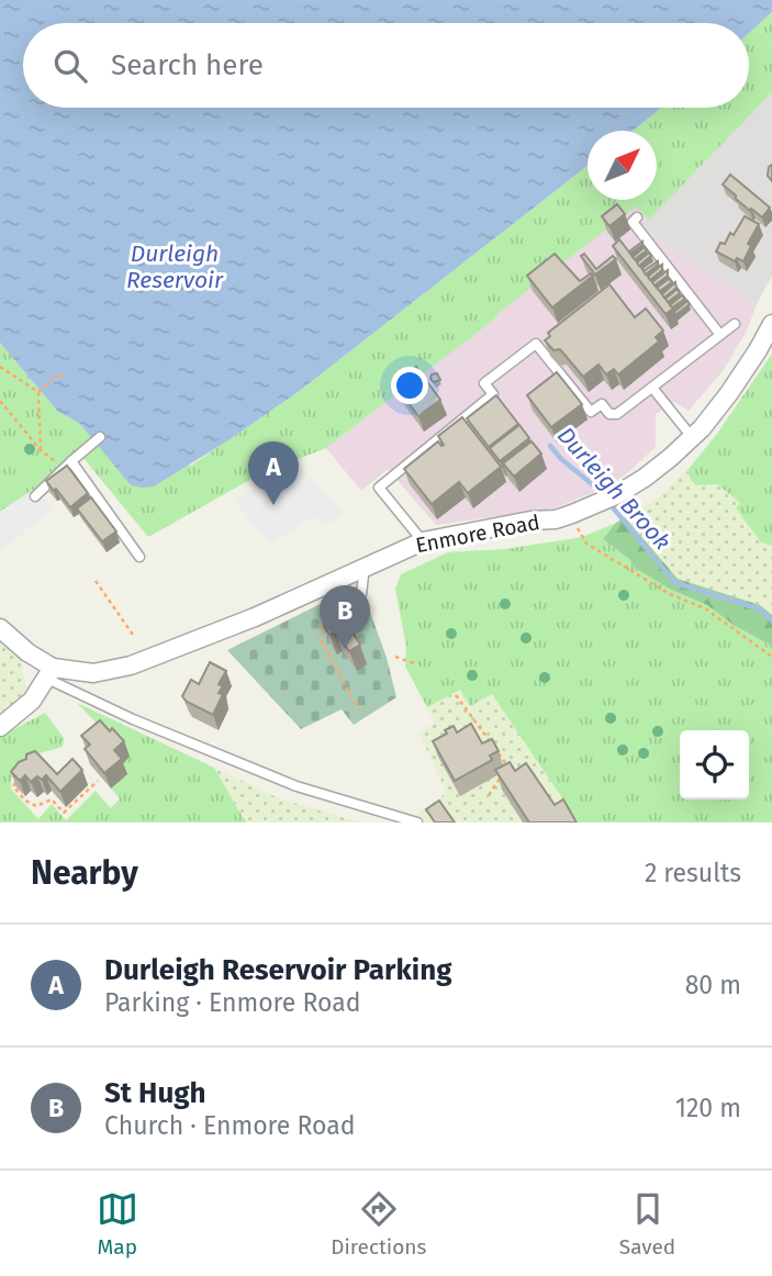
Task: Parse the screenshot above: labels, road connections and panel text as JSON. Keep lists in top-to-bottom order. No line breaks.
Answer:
{"streets":{"street":["Enmore Road"]},"water":["Durleigh Reservoir","Durleigh Brook"],"north":"top right","page":{"search":"Search here","pins":["A","B"],"heading":["Nearby","2 results"],"list":[{"mark":"A","name":"Durleigh Reservoir Parking","note":"Parking · Enmore Road","value":"80 m"},{"mark":"B","name":"St Hugh","note":"Church · Enmore Road","value":"120 m"}],"nav":["Map","Directions","Saved"]}}
